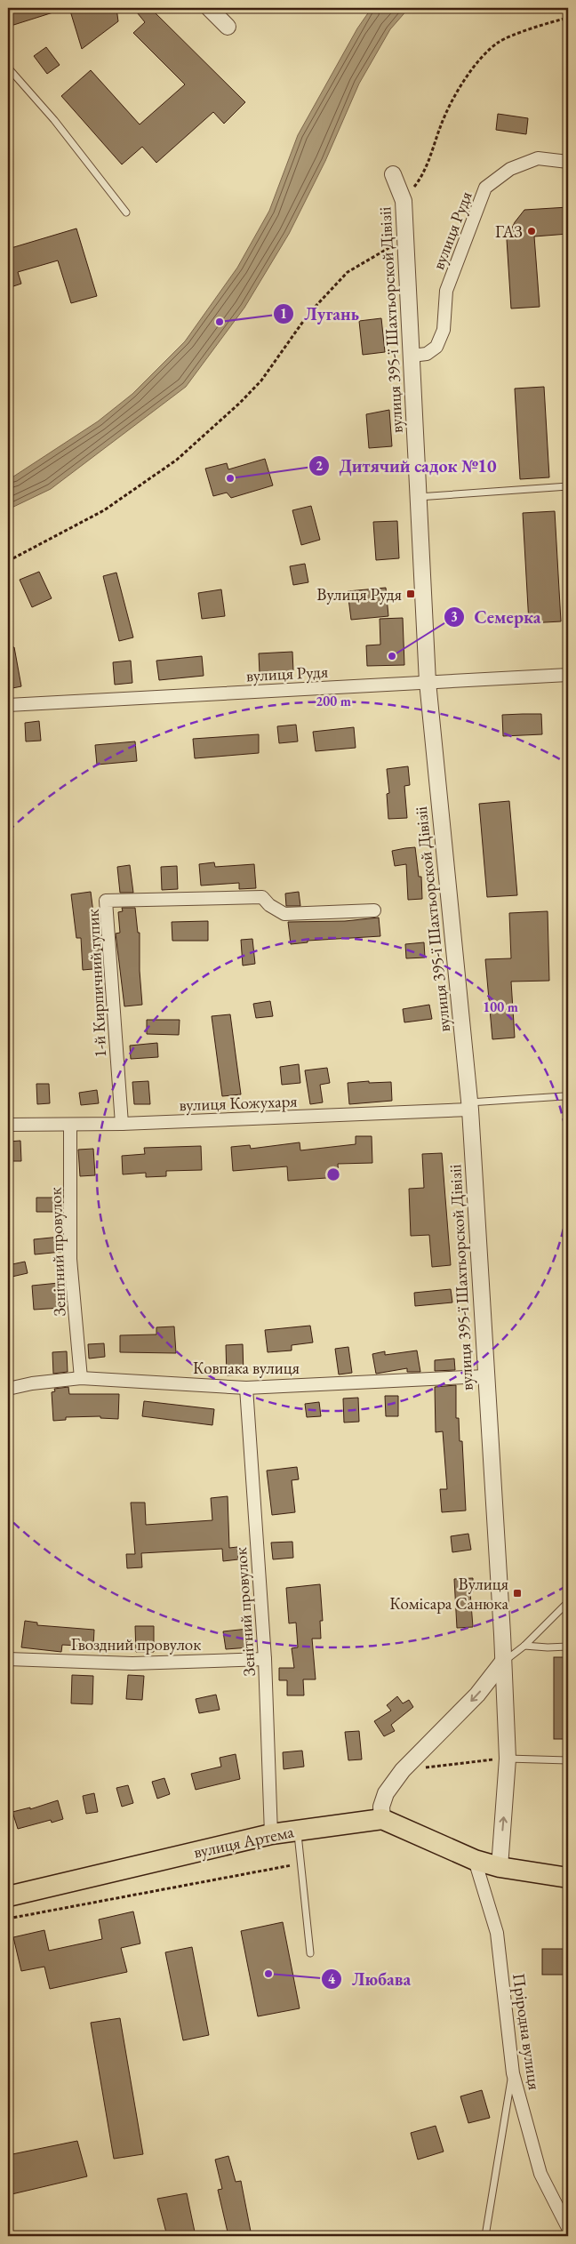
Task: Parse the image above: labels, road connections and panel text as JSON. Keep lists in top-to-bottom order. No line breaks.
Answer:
{"streets":{"main road":["вулиця Артема"],"street":["вулиця Рудя","вулиця 395-ї Шахтьорской Дівізіі","1-й Кирпичний тупик","вулиця Кожухаря","Зенітний провулок","Ковпака вулиця","Гвоздний провулок","Пріродна вулиця"]},"crossings":[["вулиця Рудя","вулиця 395-ї Шахтьорской Дівізіі"],["вулиця 395-ї Шахтьорской Дівізіі","вулиця Кожухаря"],["вулиця 395-ї Шахтьорской Дівізіі","Ковпака вулиця"],["1-й Кирпичний тупик","вулиця Кожухаря"],["вулиця Кожухаря","Зенітний провулок"],["Зенітний провулок","Ковпака вулиця"],["Зенітний провулок","Гвоздний провулок"],["Зенітний провулок","вулиця Артема"]],"places":{"other":["ГАЗ","Лугань","Дитячий садок №10","Семерка","Любава"],"transit":["Вулиця Рудя","Вулиця Комісара Санюка"]},"rings":["200 m","100 m"]}
